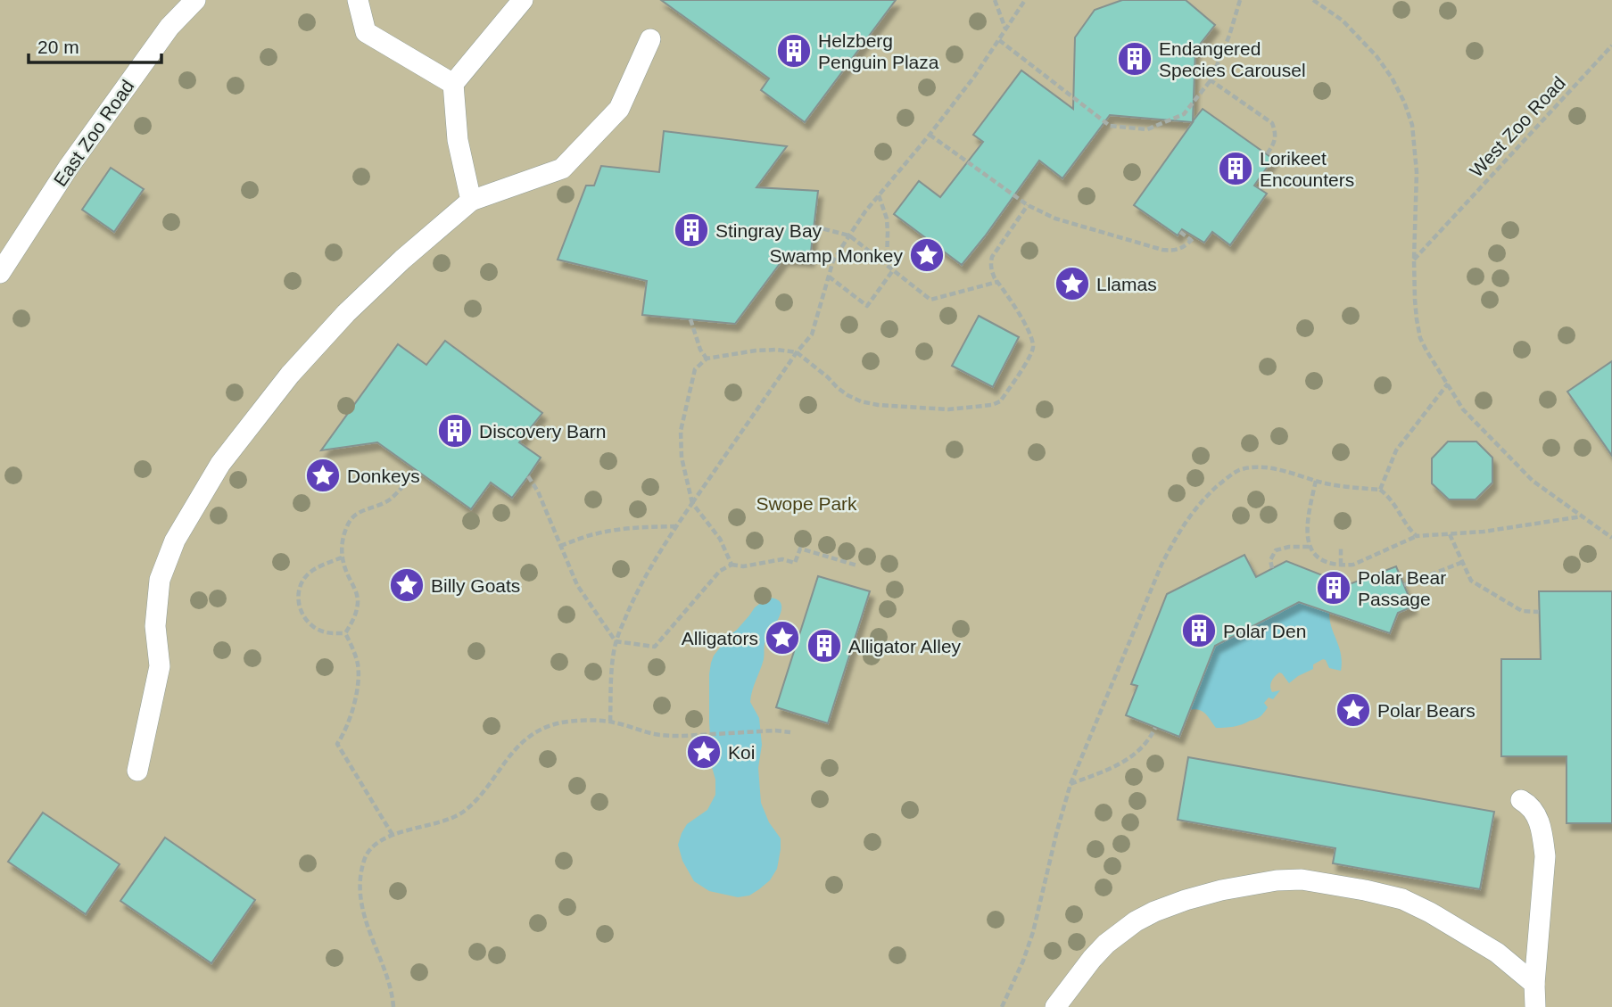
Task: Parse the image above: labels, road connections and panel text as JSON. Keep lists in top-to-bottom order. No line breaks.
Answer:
{"streets":{"lane":["East Zoo Road"],"path":["West Zoo Road"]},"parks":["Swope Park"],"places":{"building":["Helzberg Penguin Plaza","Endangered Species Carousel","Lorikeet Encounters","Stingray Bay","Discovery Barn","Polar Bear Passage","Polar Den","Alligator Alley"],"place":["Swamp Monkey","Llamas","Donkeys","Billy Goats","Alligators","Polar Bears","Koi"]},"scale_bar":"20 m"}
